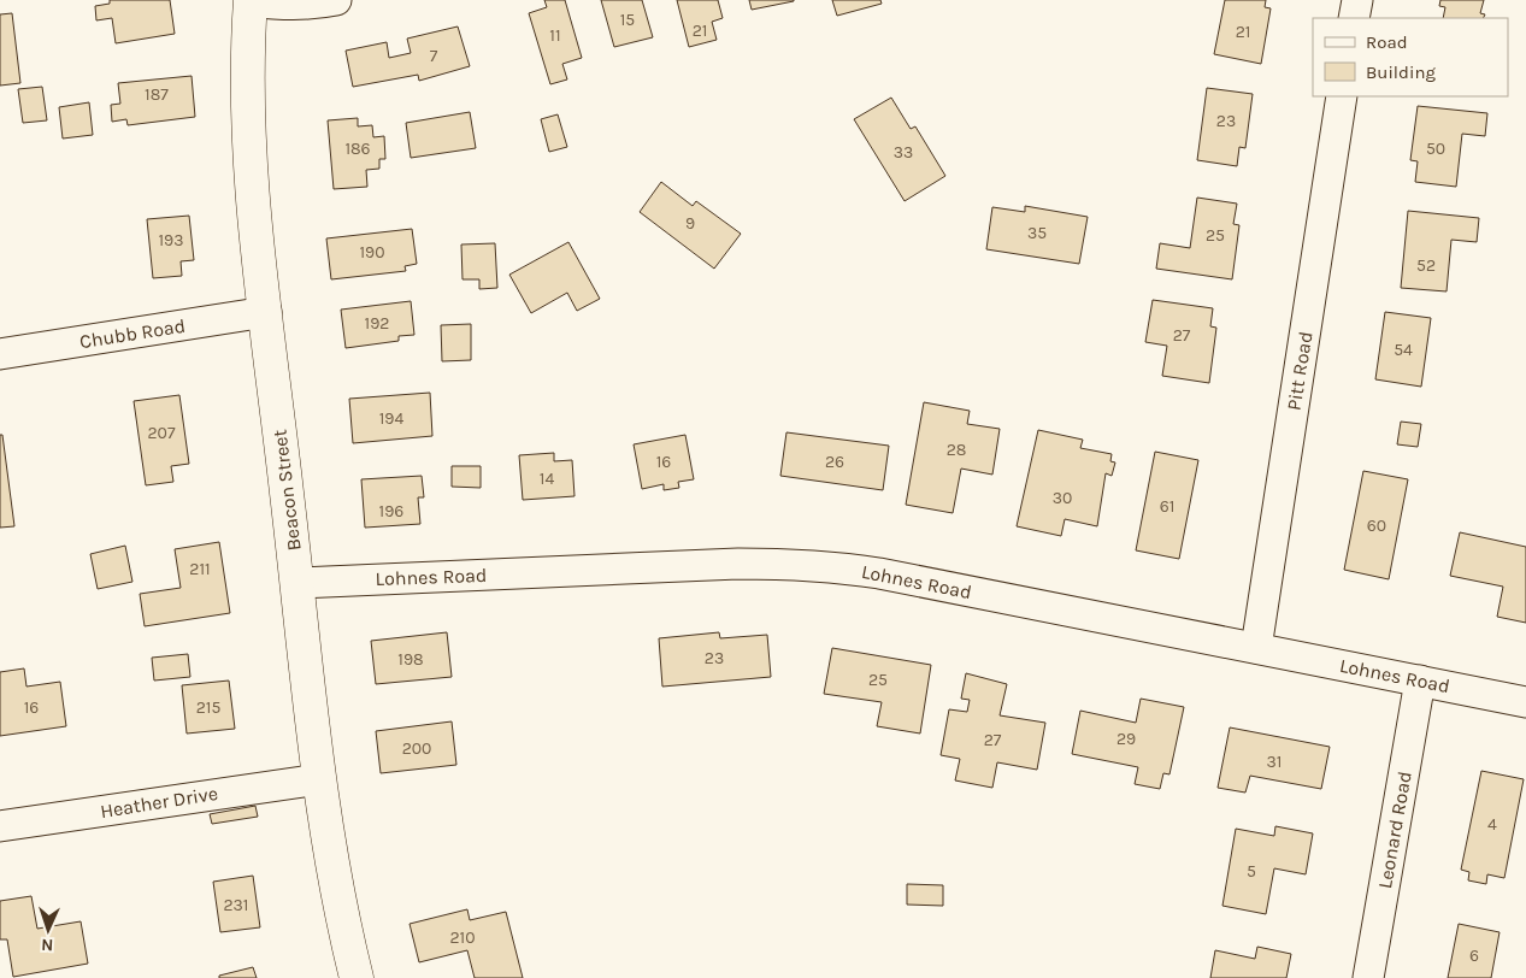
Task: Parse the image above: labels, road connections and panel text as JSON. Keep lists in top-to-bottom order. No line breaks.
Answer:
{"streets":{"street":["Chubb Road","Pitt Road","Beacon Street","Lohnes Road","Heather Drive","Leonard Road"]},"crossings":[["Chubb Road","Beacon Street"],["Pitt Road","Lohnes Road"],["Beacon Street","Lohnes Road"],["Beacon Street","Heather Drive"],["Lohnes Road","Leonard Road"]],"house_numbers":["15","21","21","11","7","187","23","186","50","33","9","35","25","193","190","52","192","27","54","194","207","28","16","26","14","30","61","196","60","211","23","198","25","16","215","29","27","200","31","4","5","231","210","6"],"legend":["Road","Building"],"north":"bottom"}
